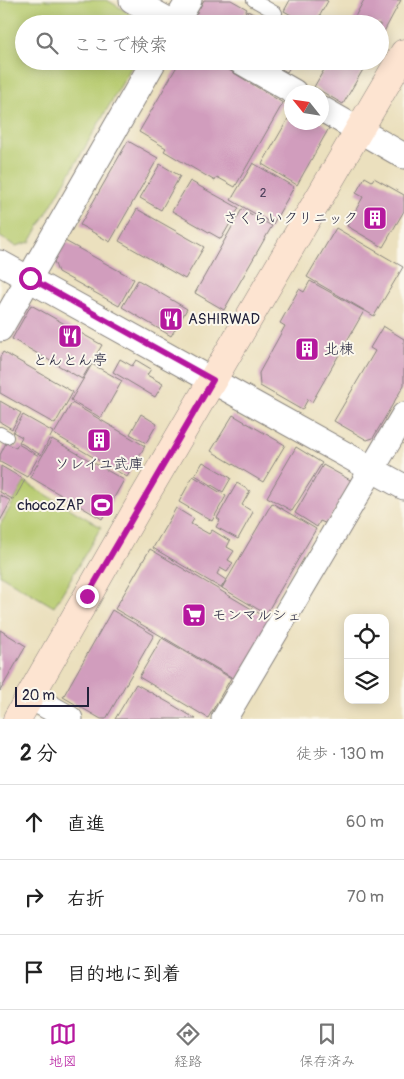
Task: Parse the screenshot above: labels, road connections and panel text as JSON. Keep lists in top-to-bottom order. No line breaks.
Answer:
{"places":{"building":["さくらいクリニック","北棟","ソレイユ武庫"],"restaurant":["ASHIRWAD","とんとん亭"],"sports":["chocoZAP"],"supermarket":["モンマルシェ"]},"house_numbers":["2"],"scale_bar":"20 m","north":"top left","page":{"search":"ここで検索","scale":"20 m","heading":["2 分","徒歩 · 130 m"],"list":[["直進","60 m"],["右折","70 m"],"目的地に到着"],"nav":["地図","経路","保存済み"]}}
